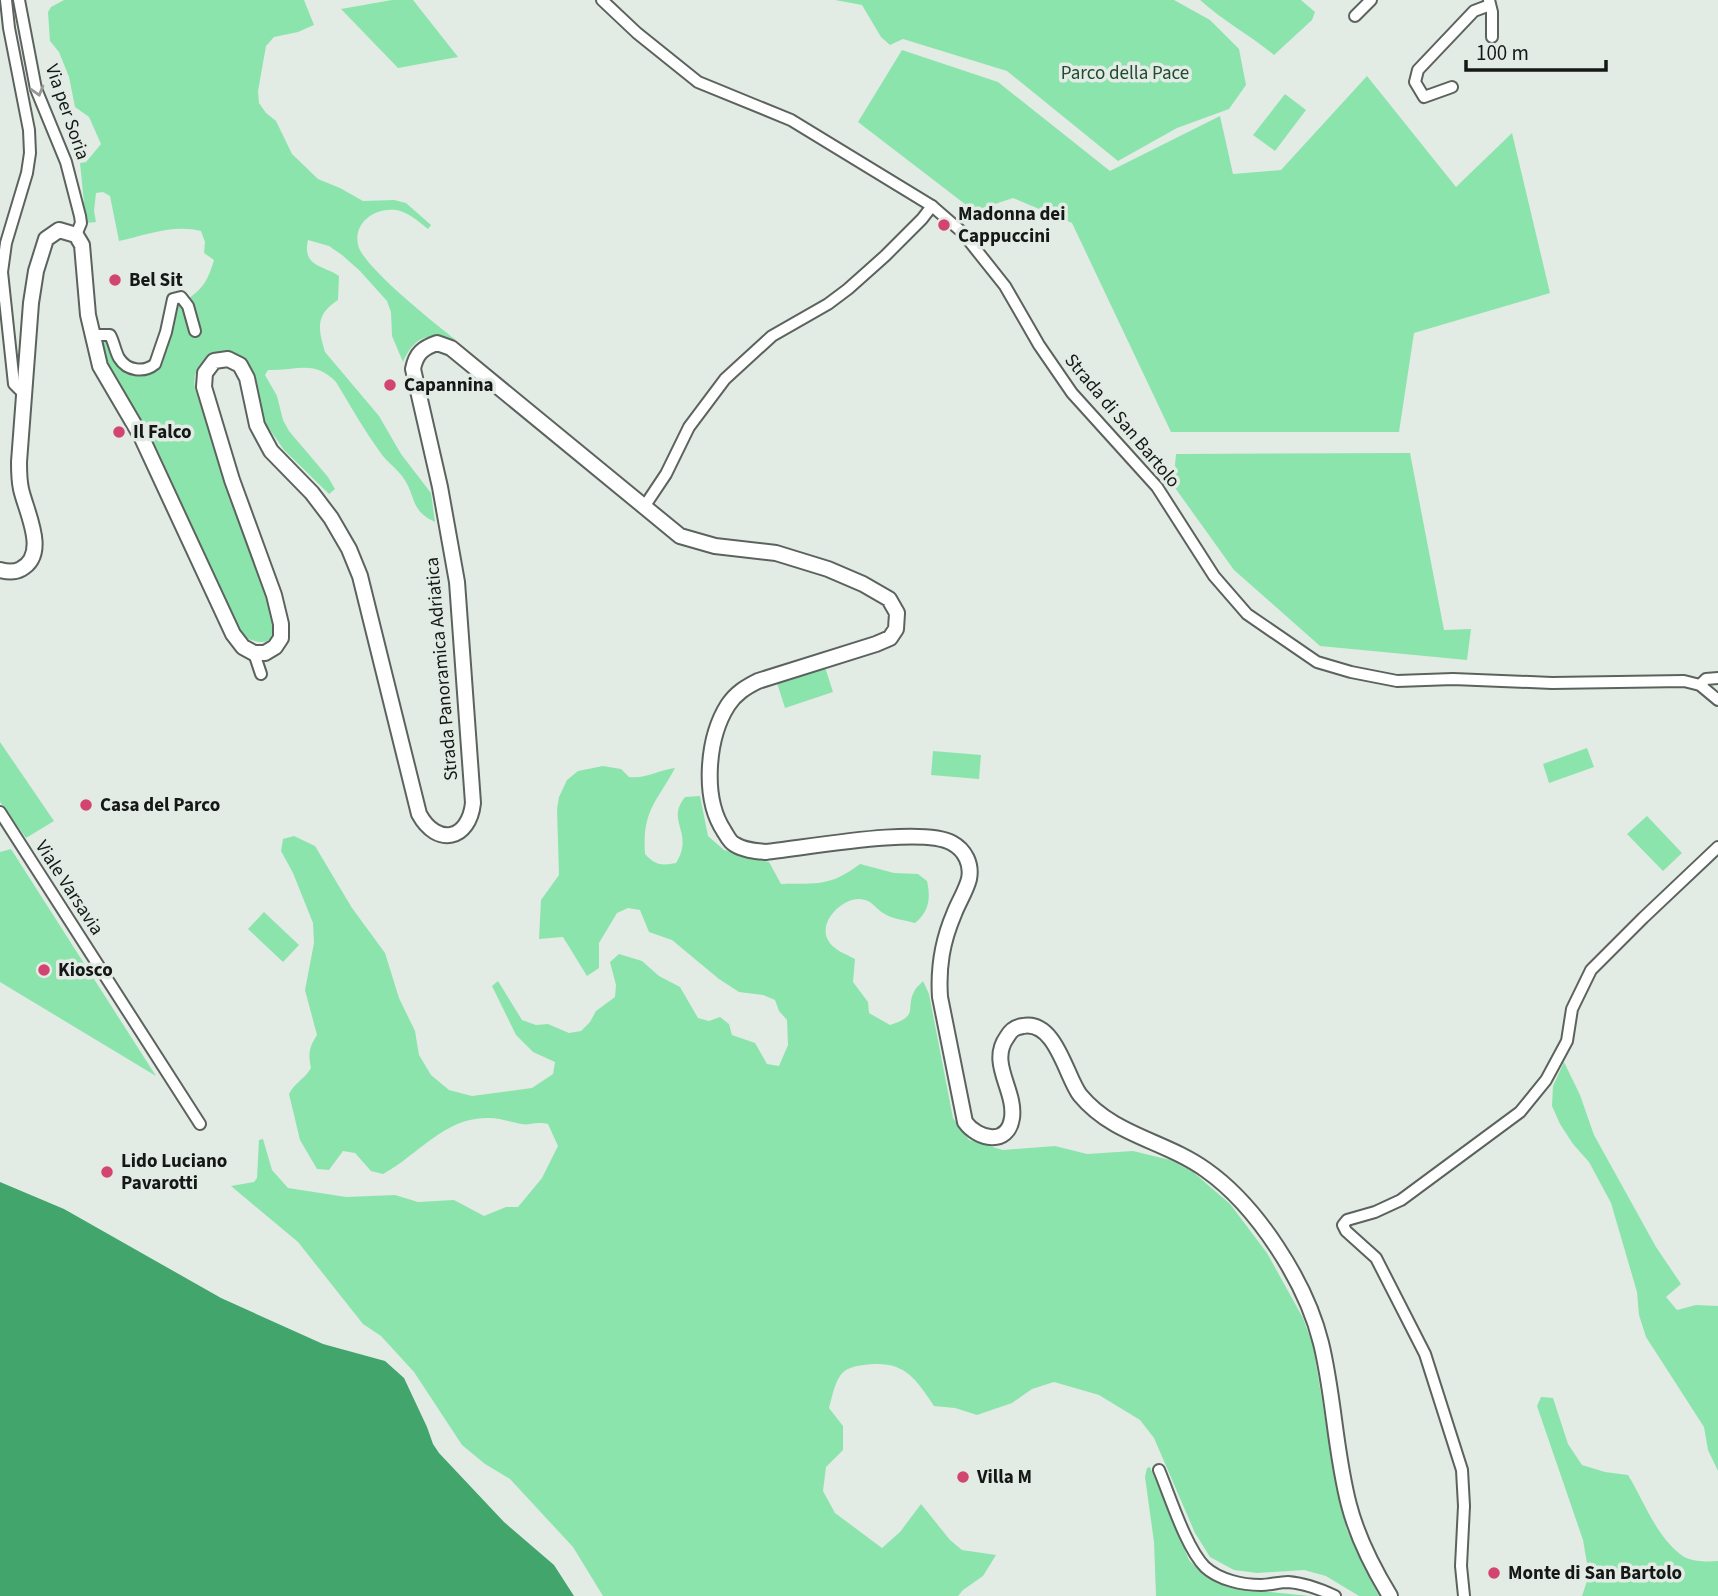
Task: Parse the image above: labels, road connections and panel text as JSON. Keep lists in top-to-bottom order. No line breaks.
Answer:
{"streets":{"street":["Via per Soria","Strada di San Bartolo","Strada Panoramica Adriatica","Viale Varsavia"]},"parks":["Parco della Pace"],"places":["Madonna dei Cappuccini","Bel Sit","Capannina","Il Falco","Casa del Parco","Kiosco","Lido Luciano Pavarotti","Villa M","Monte di San Bartolo"],"scale_bar":"100 m"}
